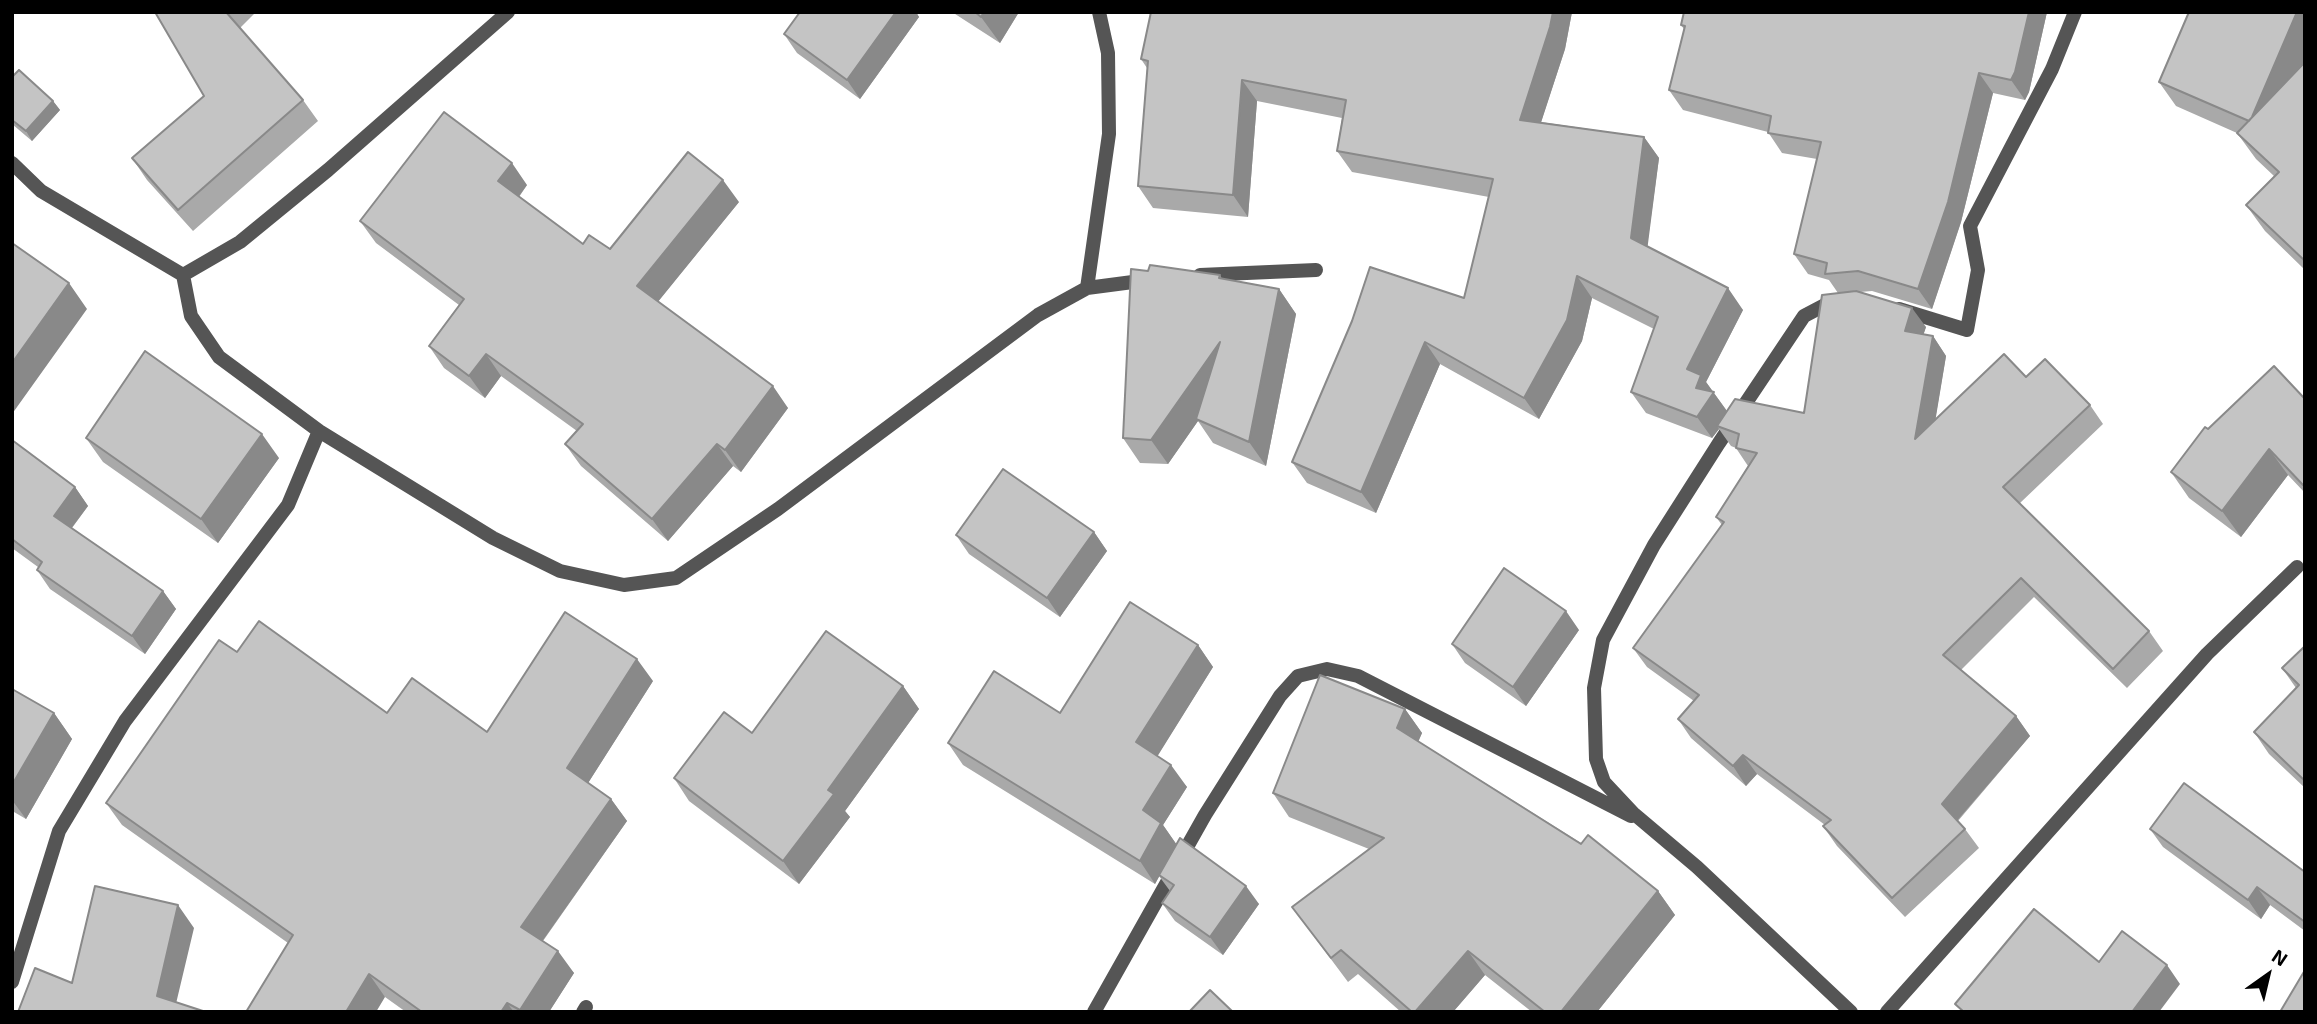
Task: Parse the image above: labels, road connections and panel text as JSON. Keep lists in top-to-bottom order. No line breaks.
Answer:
{"north":"top right"}
